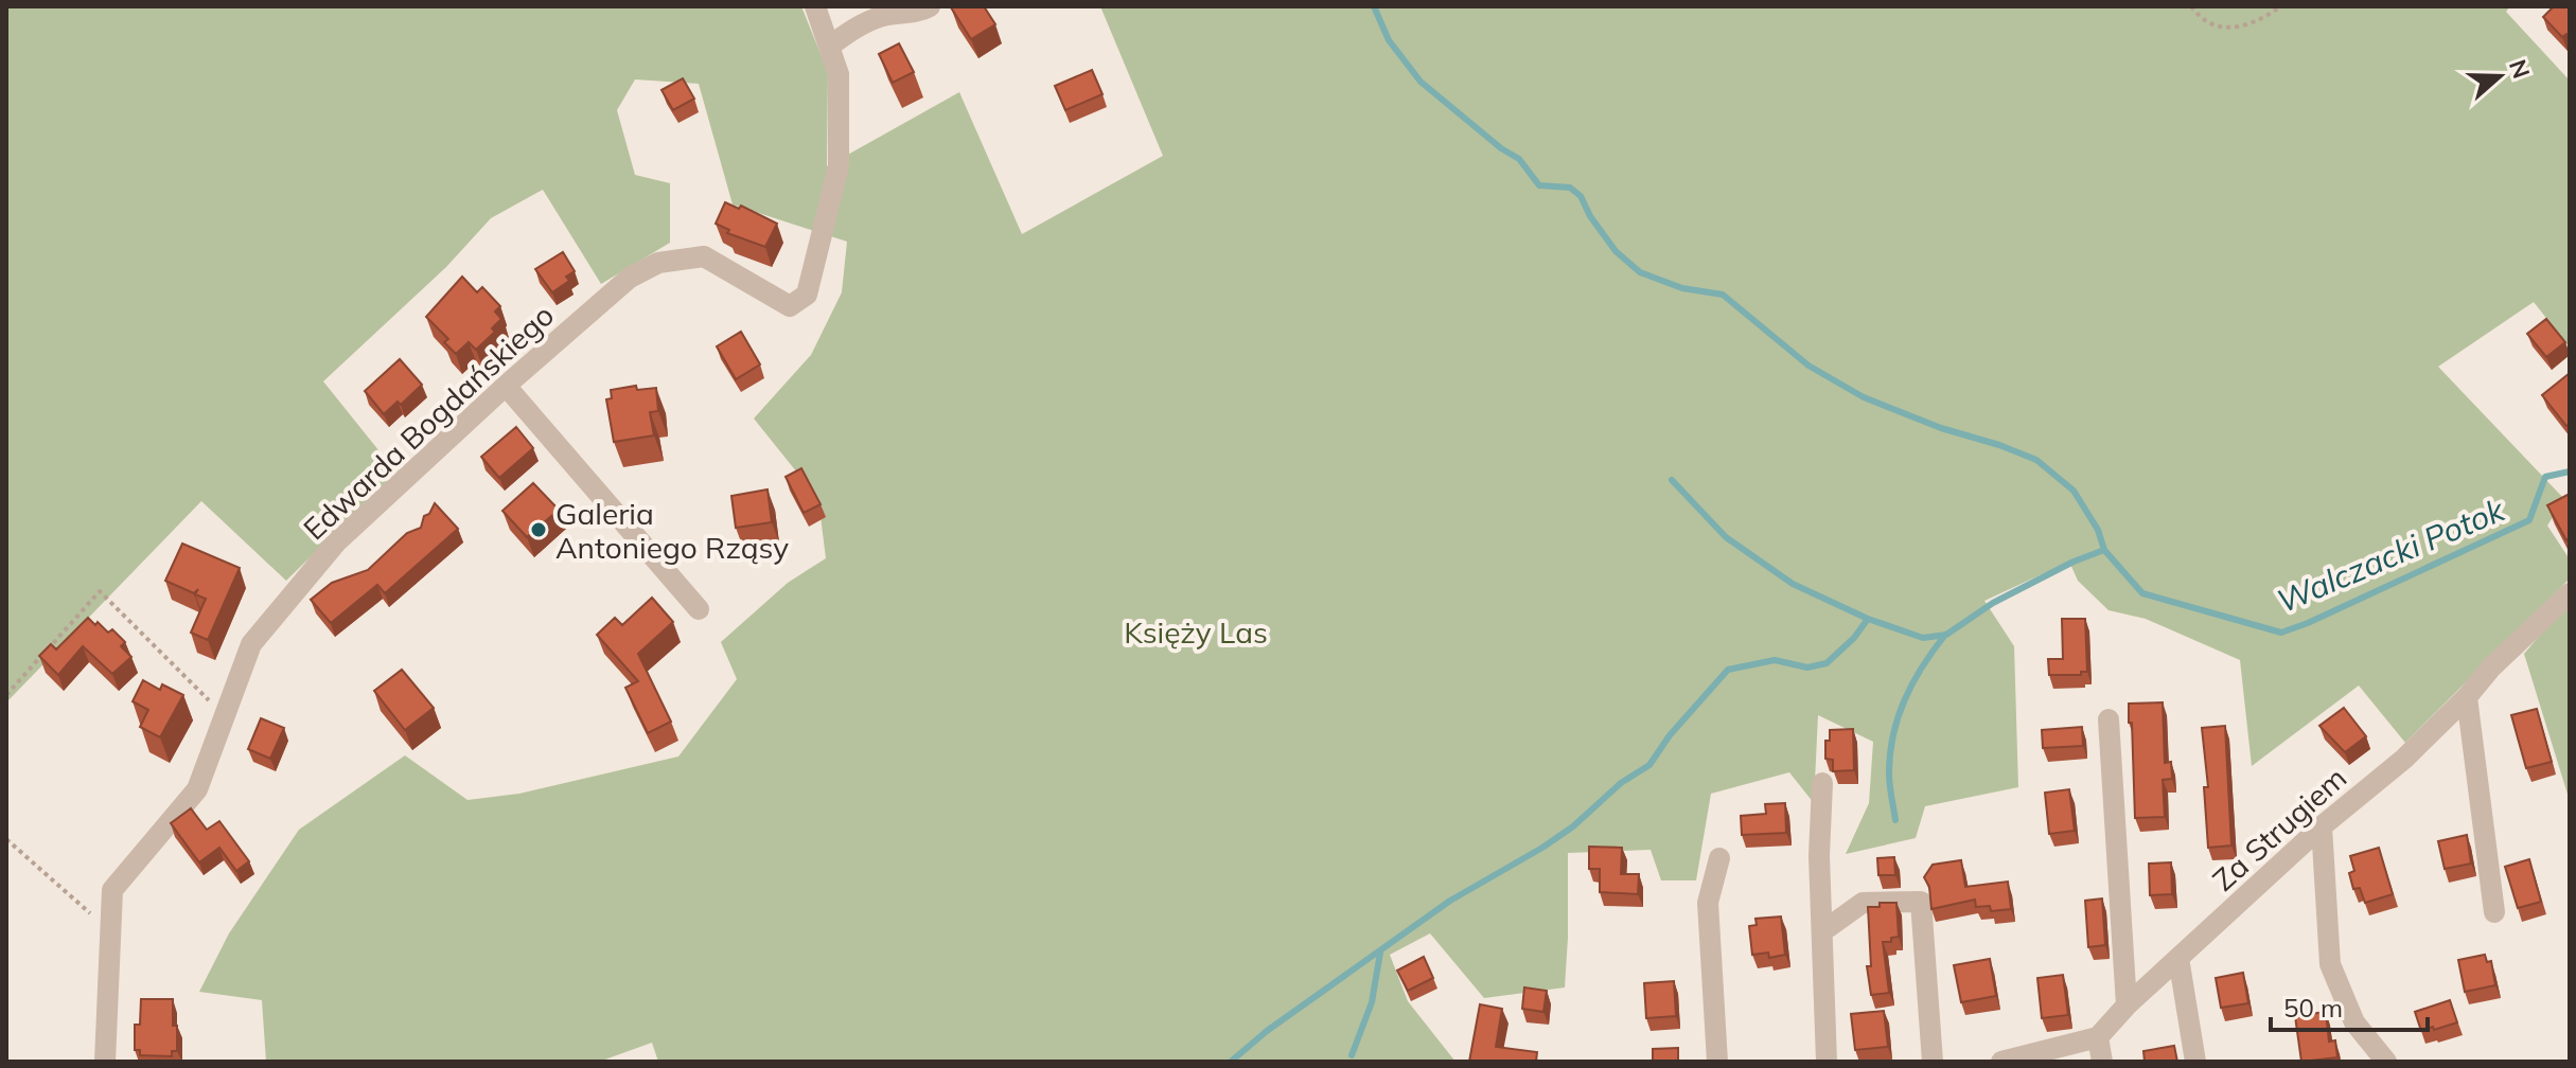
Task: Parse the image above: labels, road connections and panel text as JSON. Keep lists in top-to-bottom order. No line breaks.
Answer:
{"streets":{"street":["Edwarda Bogdańskiego","Za Strugiem"]},"water":["Walczacki Potok"],"parks":["Księży Las"],"places":["Galeria Antoniego Rząsy"],"scale_bar":"50 m","north":"right"}
